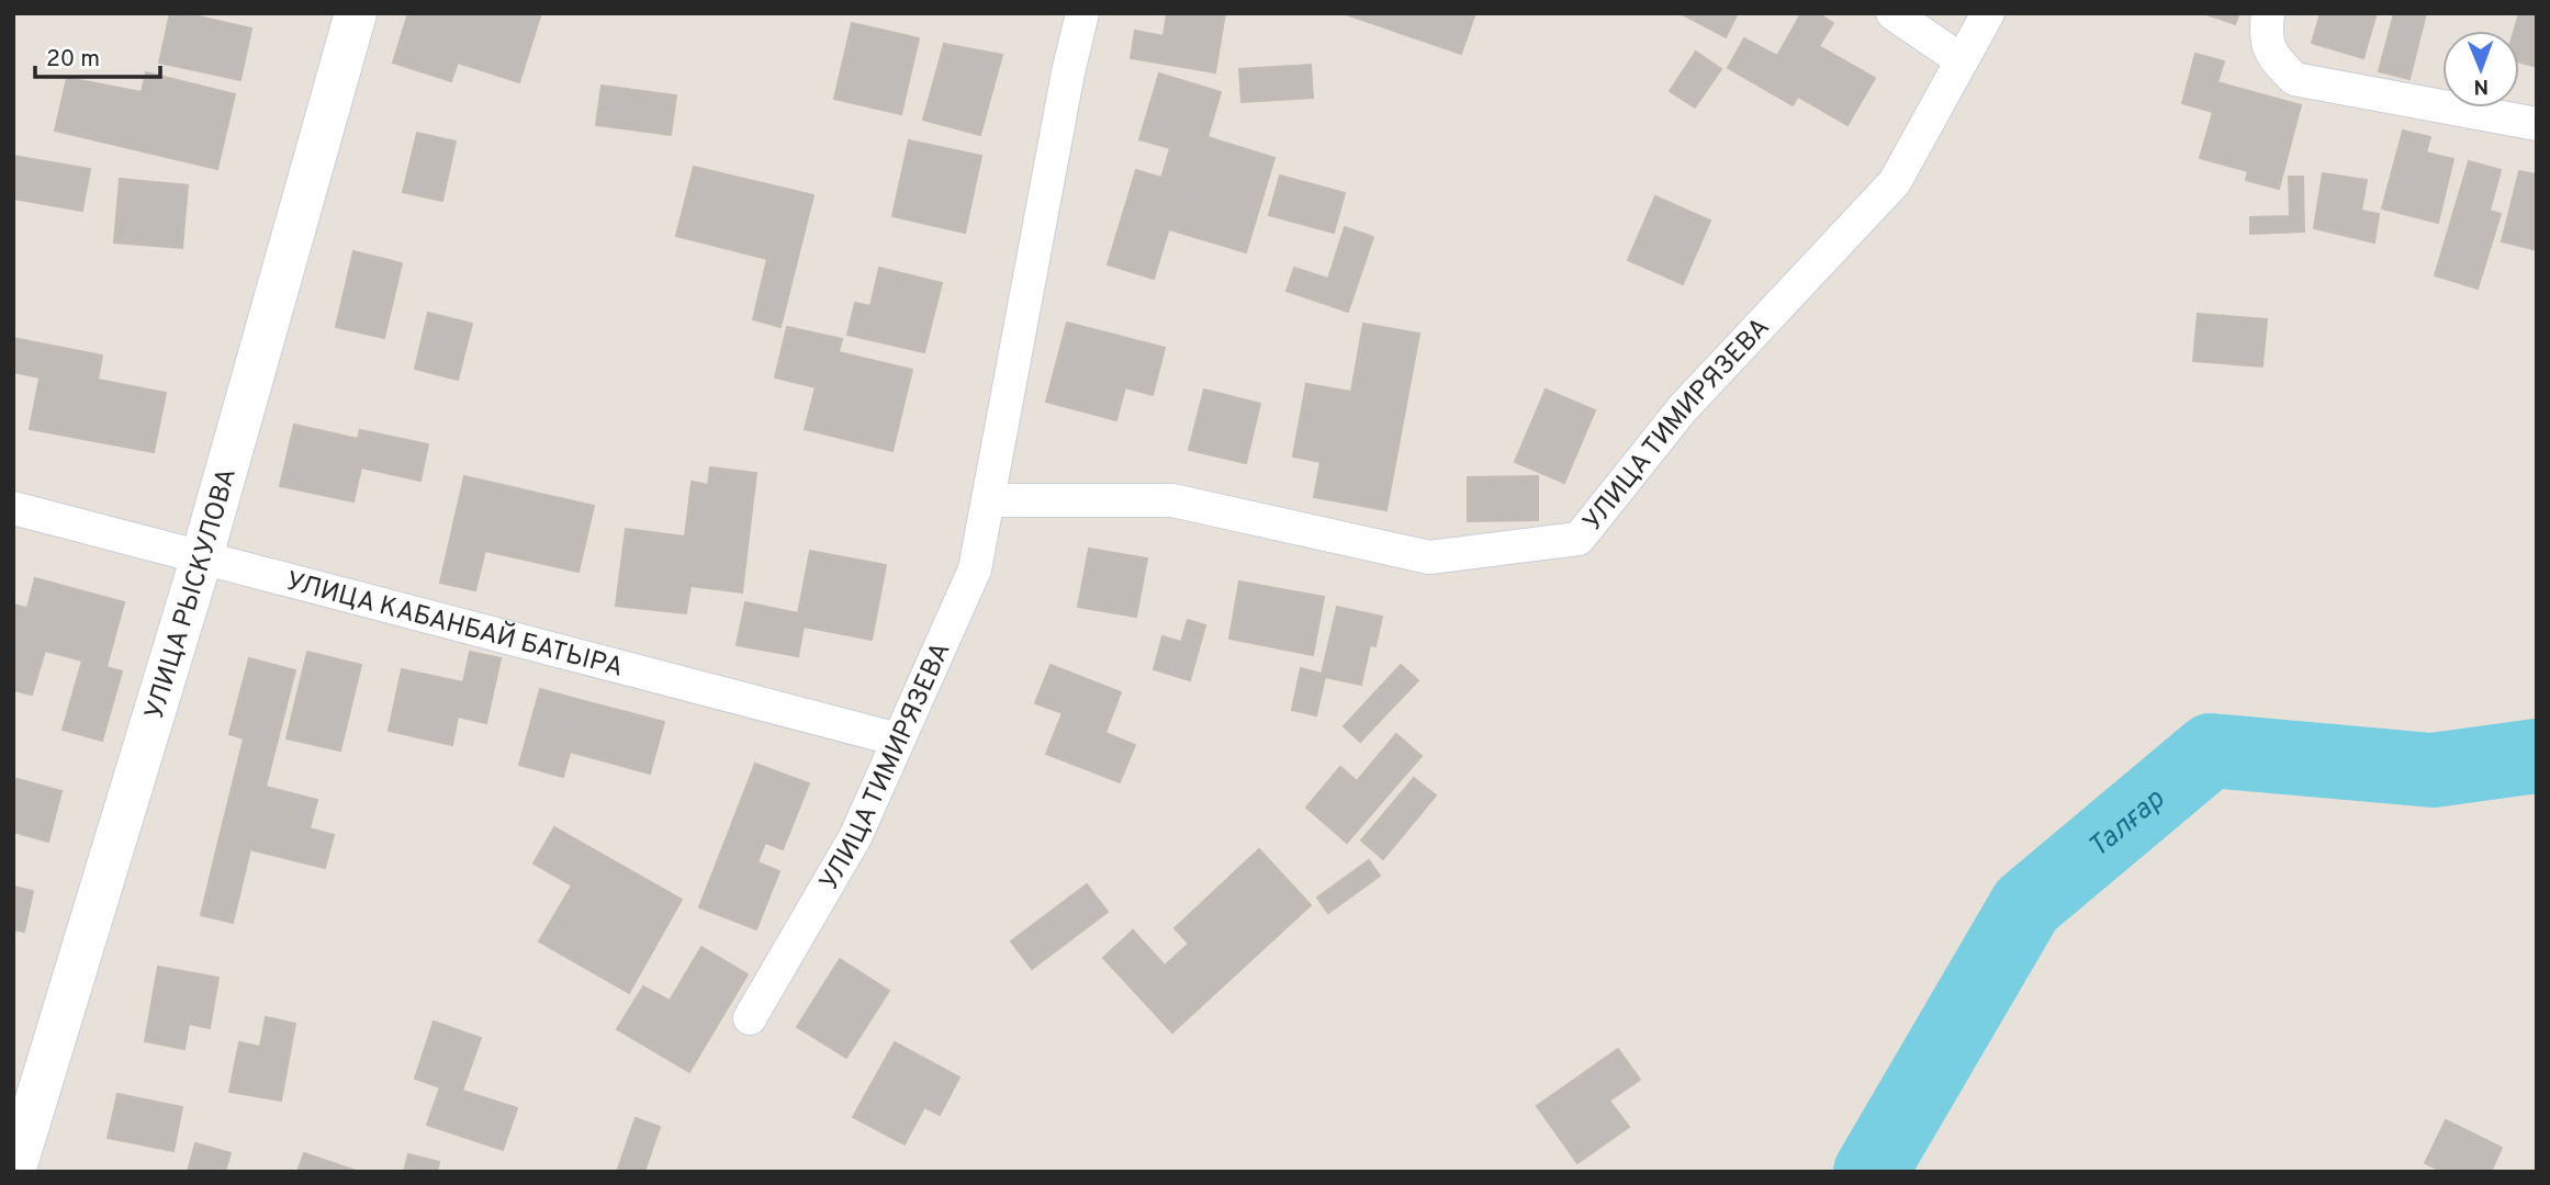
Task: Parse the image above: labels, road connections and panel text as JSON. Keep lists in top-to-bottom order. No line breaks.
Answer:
{"streets":{"street":["УЛИЦА ТИМИРЯЗЕВА","УЛИЦА РЫСКУЛОВА","УЛИЦА КАБАНБАЙ БАТЫРА"]},"crossings":[["УЛИЦА ТИМИРЯЗЕВА","УЛИЦА КАБАНБАЙ БАТЫРА"],["УЛИЦА РЫСКУЛОВА","УЛИЦА КАБАНБАЙ БАТЫРА"]],"water":["Талғар"],"scale_bar":"20 m","north":"bottom"}
